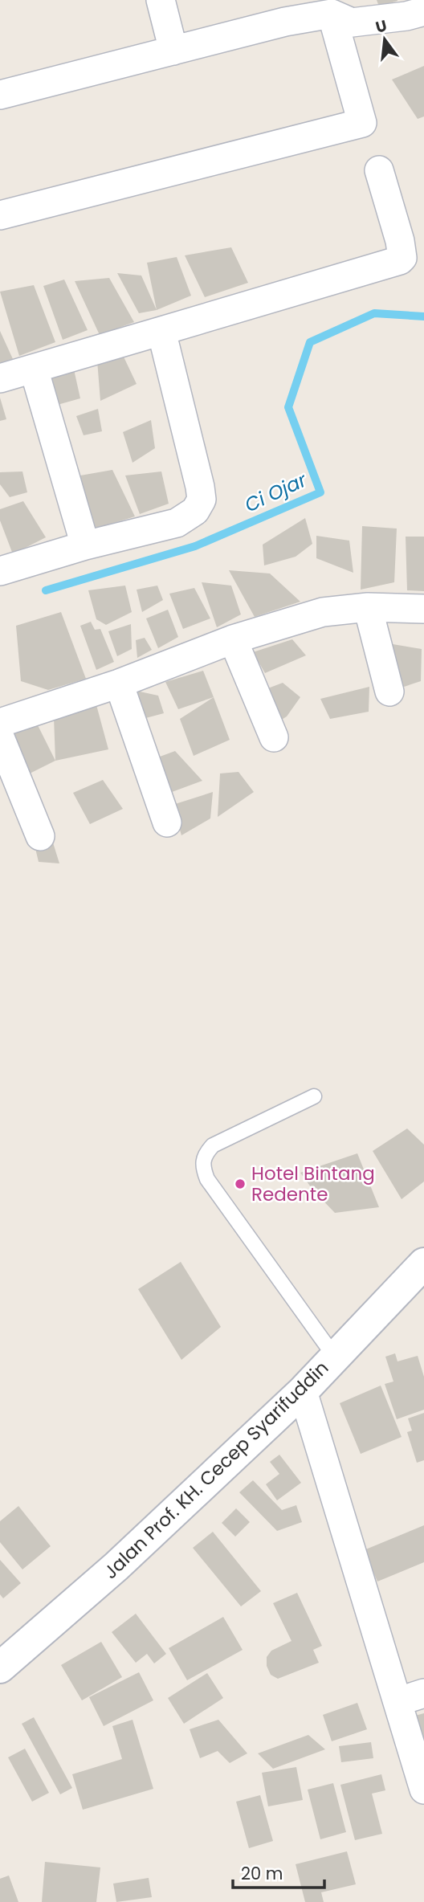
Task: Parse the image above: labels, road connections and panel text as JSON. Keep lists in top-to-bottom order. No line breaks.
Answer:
{"streets":{"main road":["Jalan Prof. KH. Cecep Syarifuddin"]},"water":["Ci Ojar"],"places":["Hotel Bintang Redente"],"scale_bar":"20 m","north":"top"}
